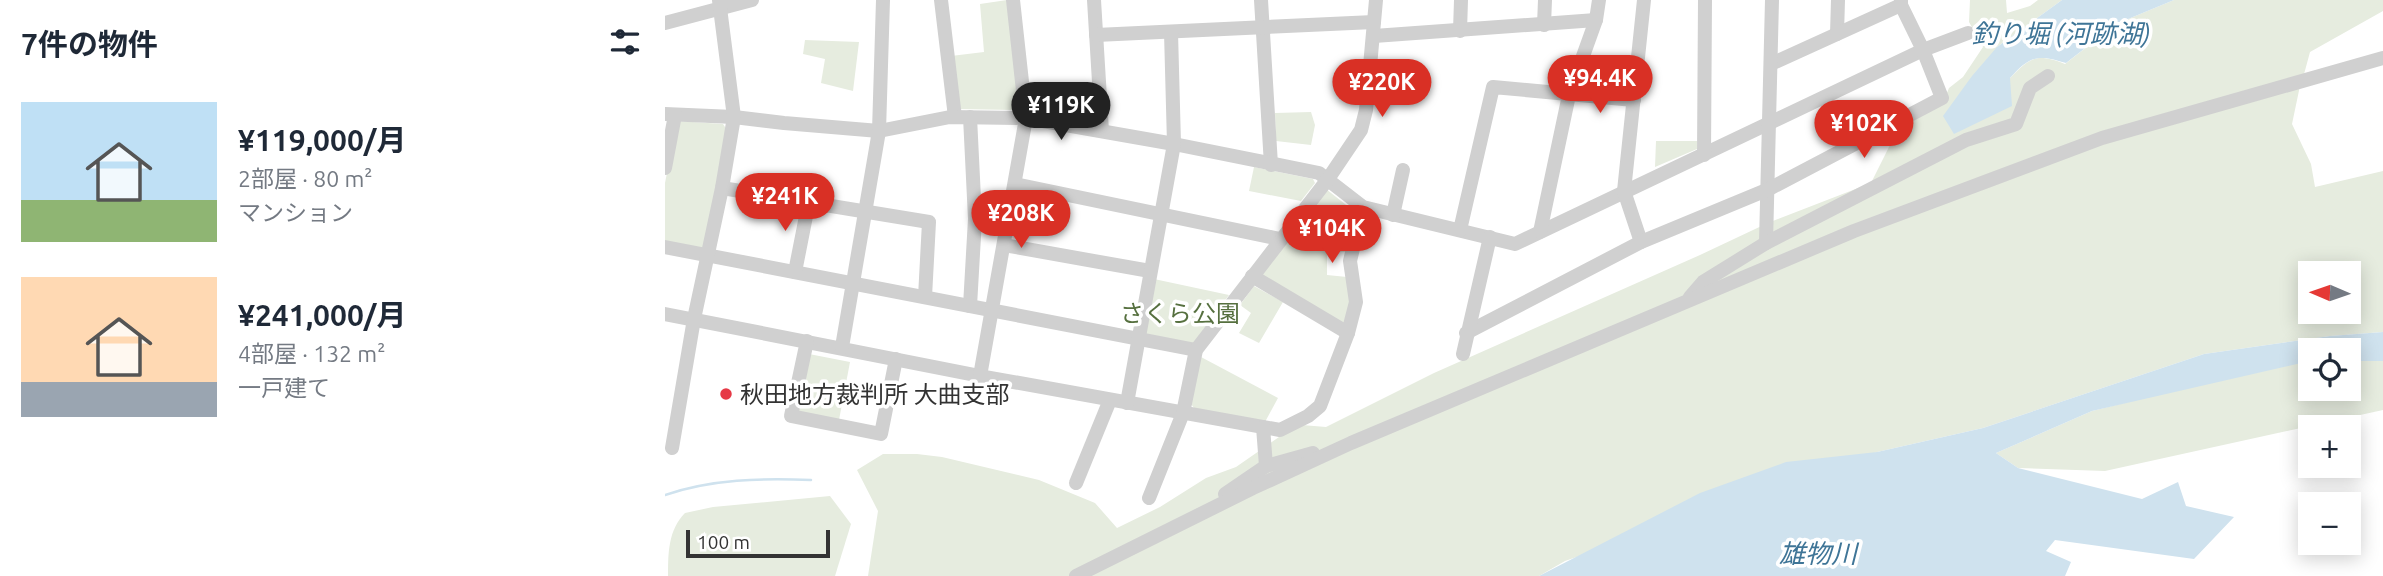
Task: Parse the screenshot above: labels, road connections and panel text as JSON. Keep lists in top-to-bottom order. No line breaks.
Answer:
{"water":["釣り堀 (河跡湖)","雄物川"],"parks":["さくら公園"],"places":["秋田地方裁判所 大曲支部"],"scale_bar":"100 m","north":"left","page":{"heading":"7件の物件","price":["¥94.4K","¥220K","¥119K","¥102K","¥241K","¥208K","¥104K"],"list":[{"name":"¥119,000/月","note":"2部屋 · 80 m² · マンション"},{"name":"¥241,000/月","note":"4部屋 · 132 m² · 一戸建て"}],"map_buttons":["+","−"],"scale":"100 m"}}
